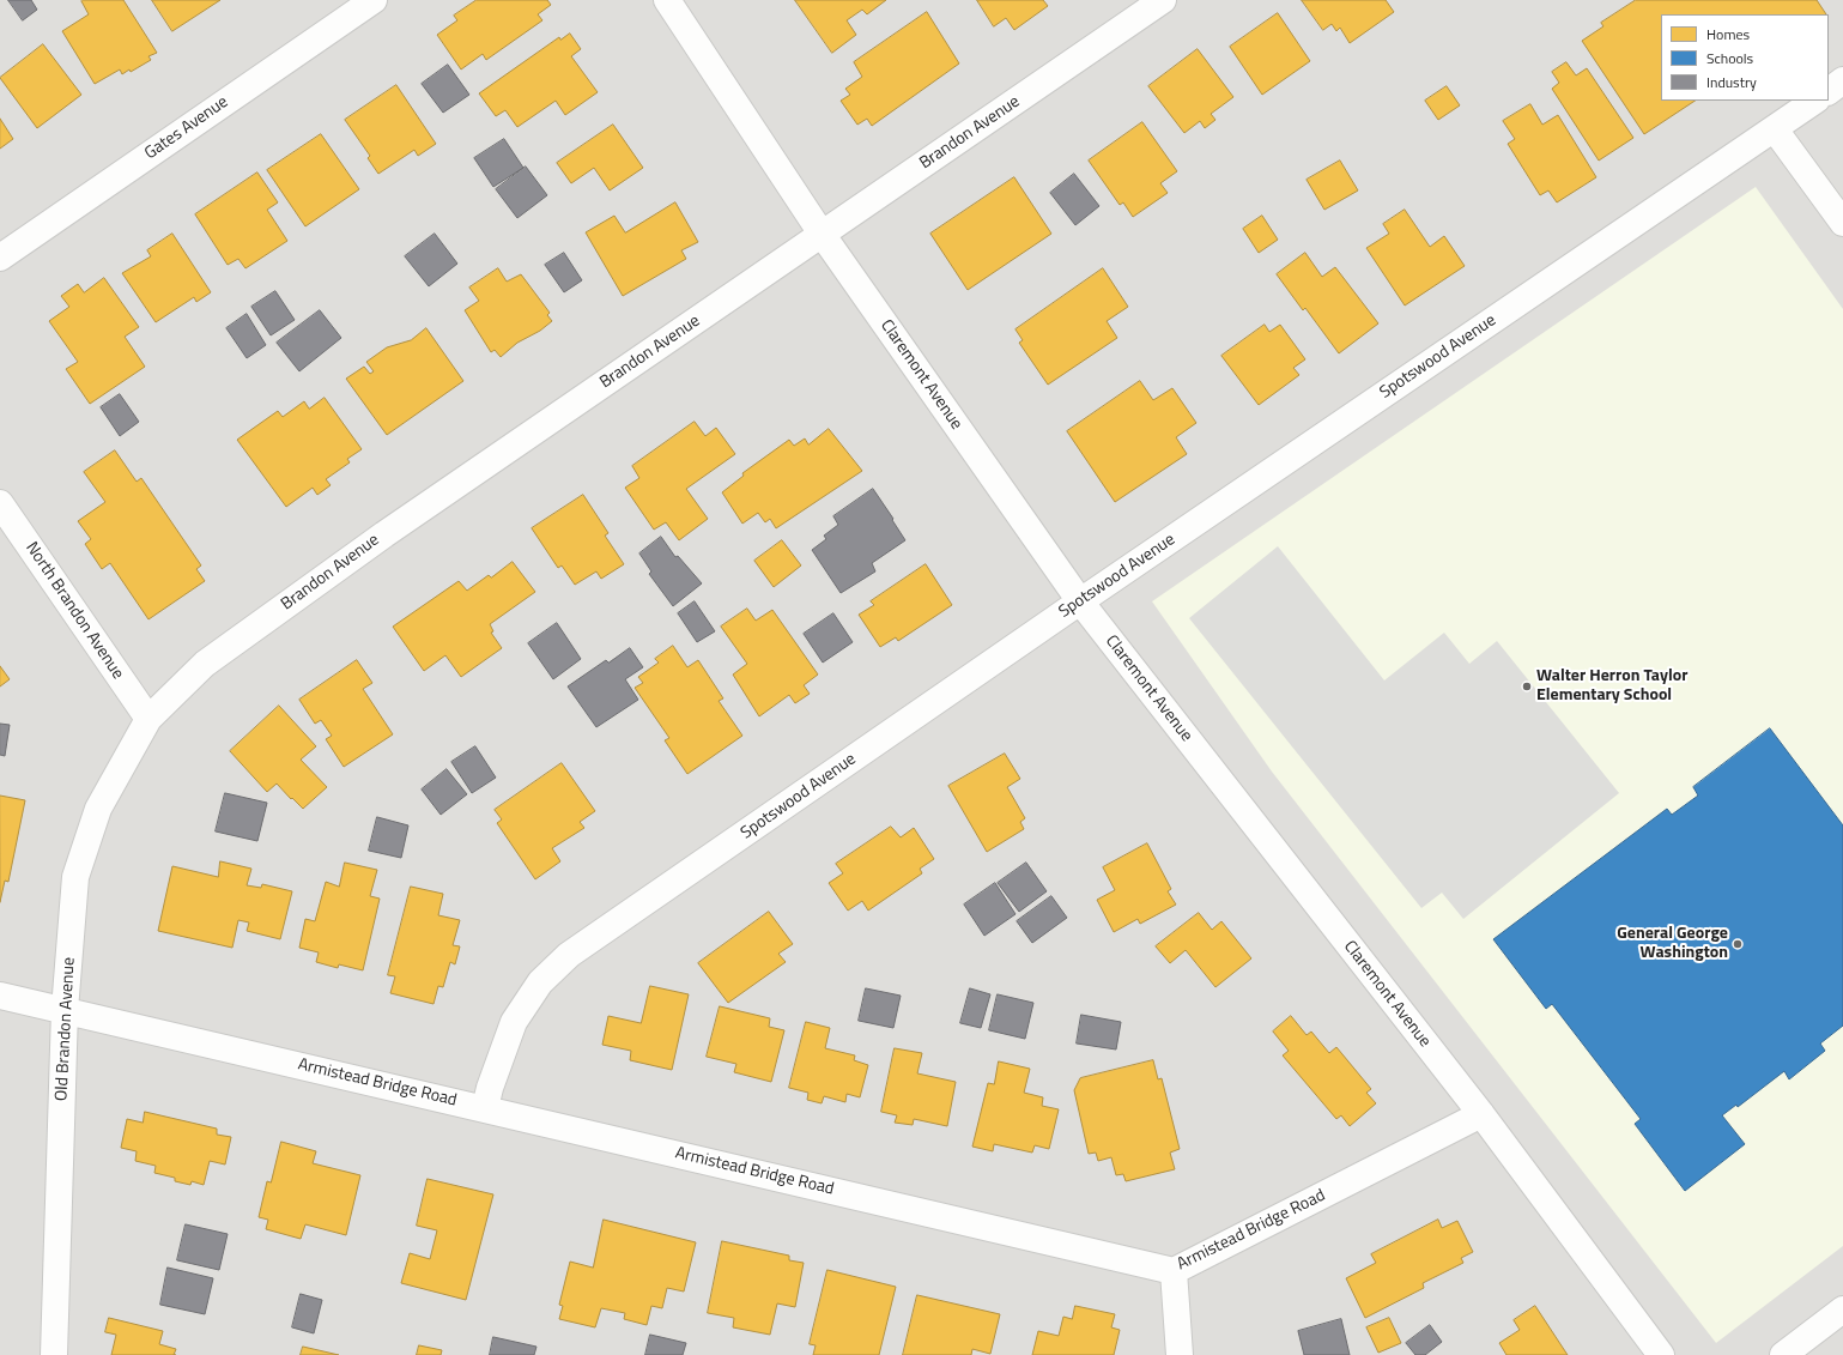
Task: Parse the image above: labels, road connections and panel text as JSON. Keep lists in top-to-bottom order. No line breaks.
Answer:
{"streets":{"street":["Gates Avenue","Brandon Avenue","Spotswood Avenue","Claremont Avenue","North Brandon Avenue","Old Brandon Avenue","Armistead Bridge Road"]},"crossings":[["Brandon Avenue","Claremont Avenue"],["Brandon Avenue","North Brandon Avenue"],["Brandon Avenue","Old Brandon Avenue"],["Spotswood Avenue","Claremont Avenue"],["Spotswood Avenue","Armistead Bridge Road"],["Claremont Avenue","Armistead Bridge Road"],["North Brandon Avenue","Old Brandon Avenue"],["Old Brandon Avenue","Armistead Bridge Road"]],"places":["Walter Herron Taylor Elementary School","General George Washington"],"legend":["Homes","Schools","Industry"]}
